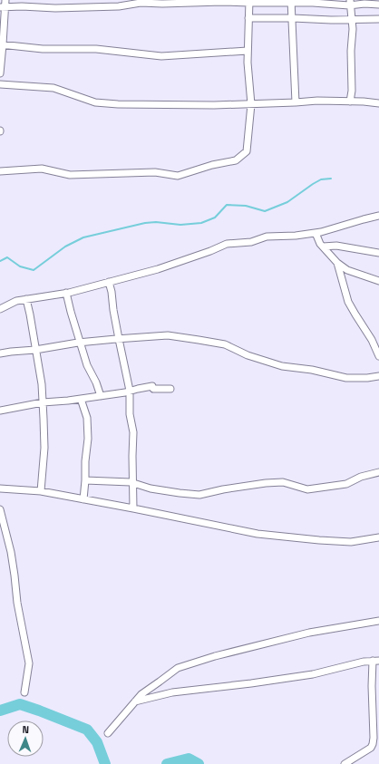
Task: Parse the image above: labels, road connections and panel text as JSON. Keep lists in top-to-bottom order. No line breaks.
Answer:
{"north":"top"}
